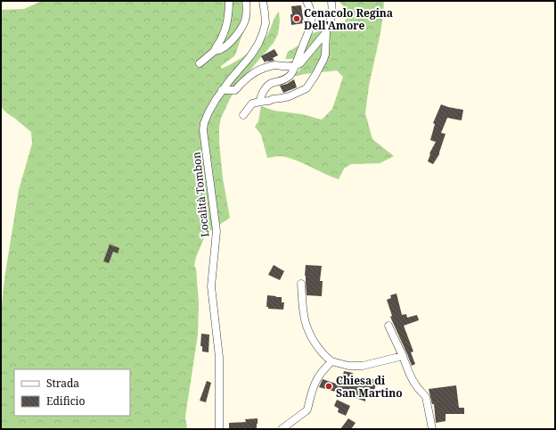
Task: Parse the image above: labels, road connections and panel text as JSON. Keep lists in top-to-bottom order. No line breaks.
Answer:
{"streets":{"street":["Località Tombon"]},"places":["Cenacolo Regina Dell'Amore","Chiesa di San Martino"],"legend":["Strada","Edificio"]}
